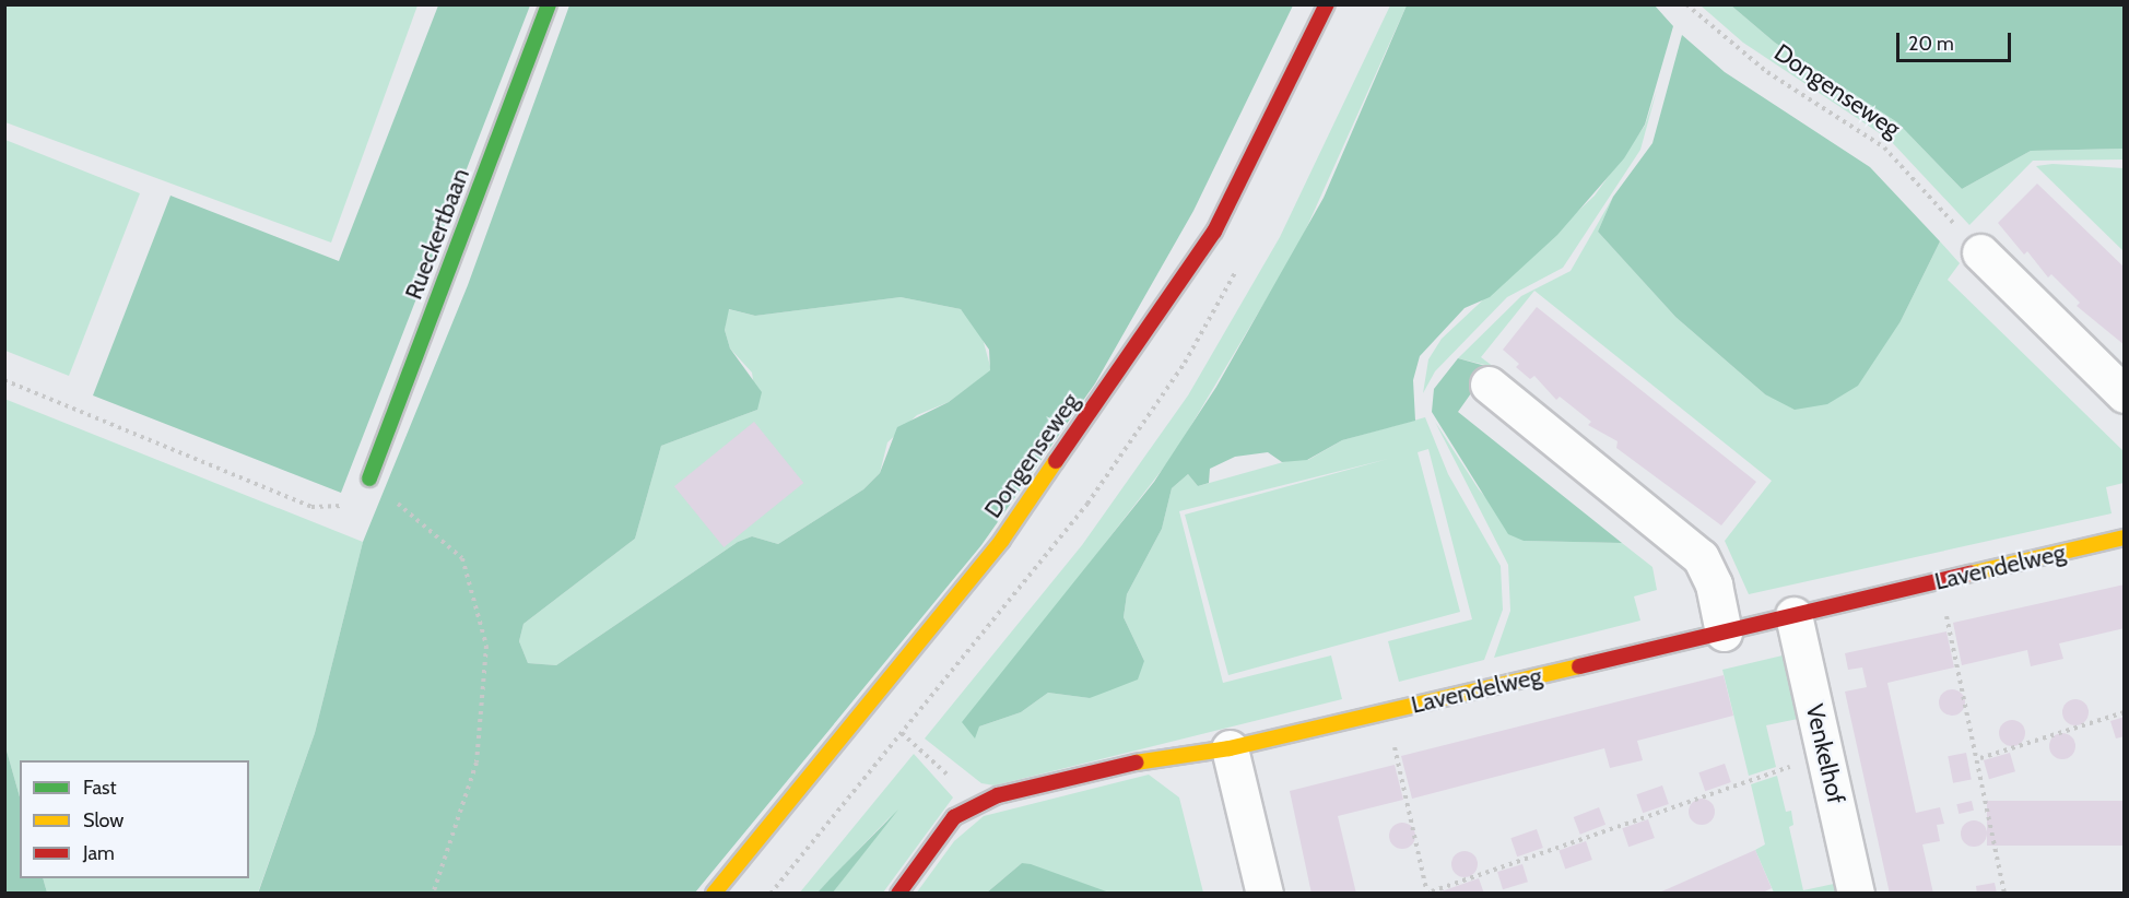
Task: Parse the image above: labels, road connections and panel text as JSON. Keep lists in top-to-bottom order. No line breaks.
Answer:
{"streets":{"street":["Dongenseweg","Rueckertbaan","Lavendelweg","Venkelhof"]},"crossings":[["Lavendelweg","Venkelhof"]],"legend":["Fast","Slow","Jam"],"scale_bar":"20 m"}
